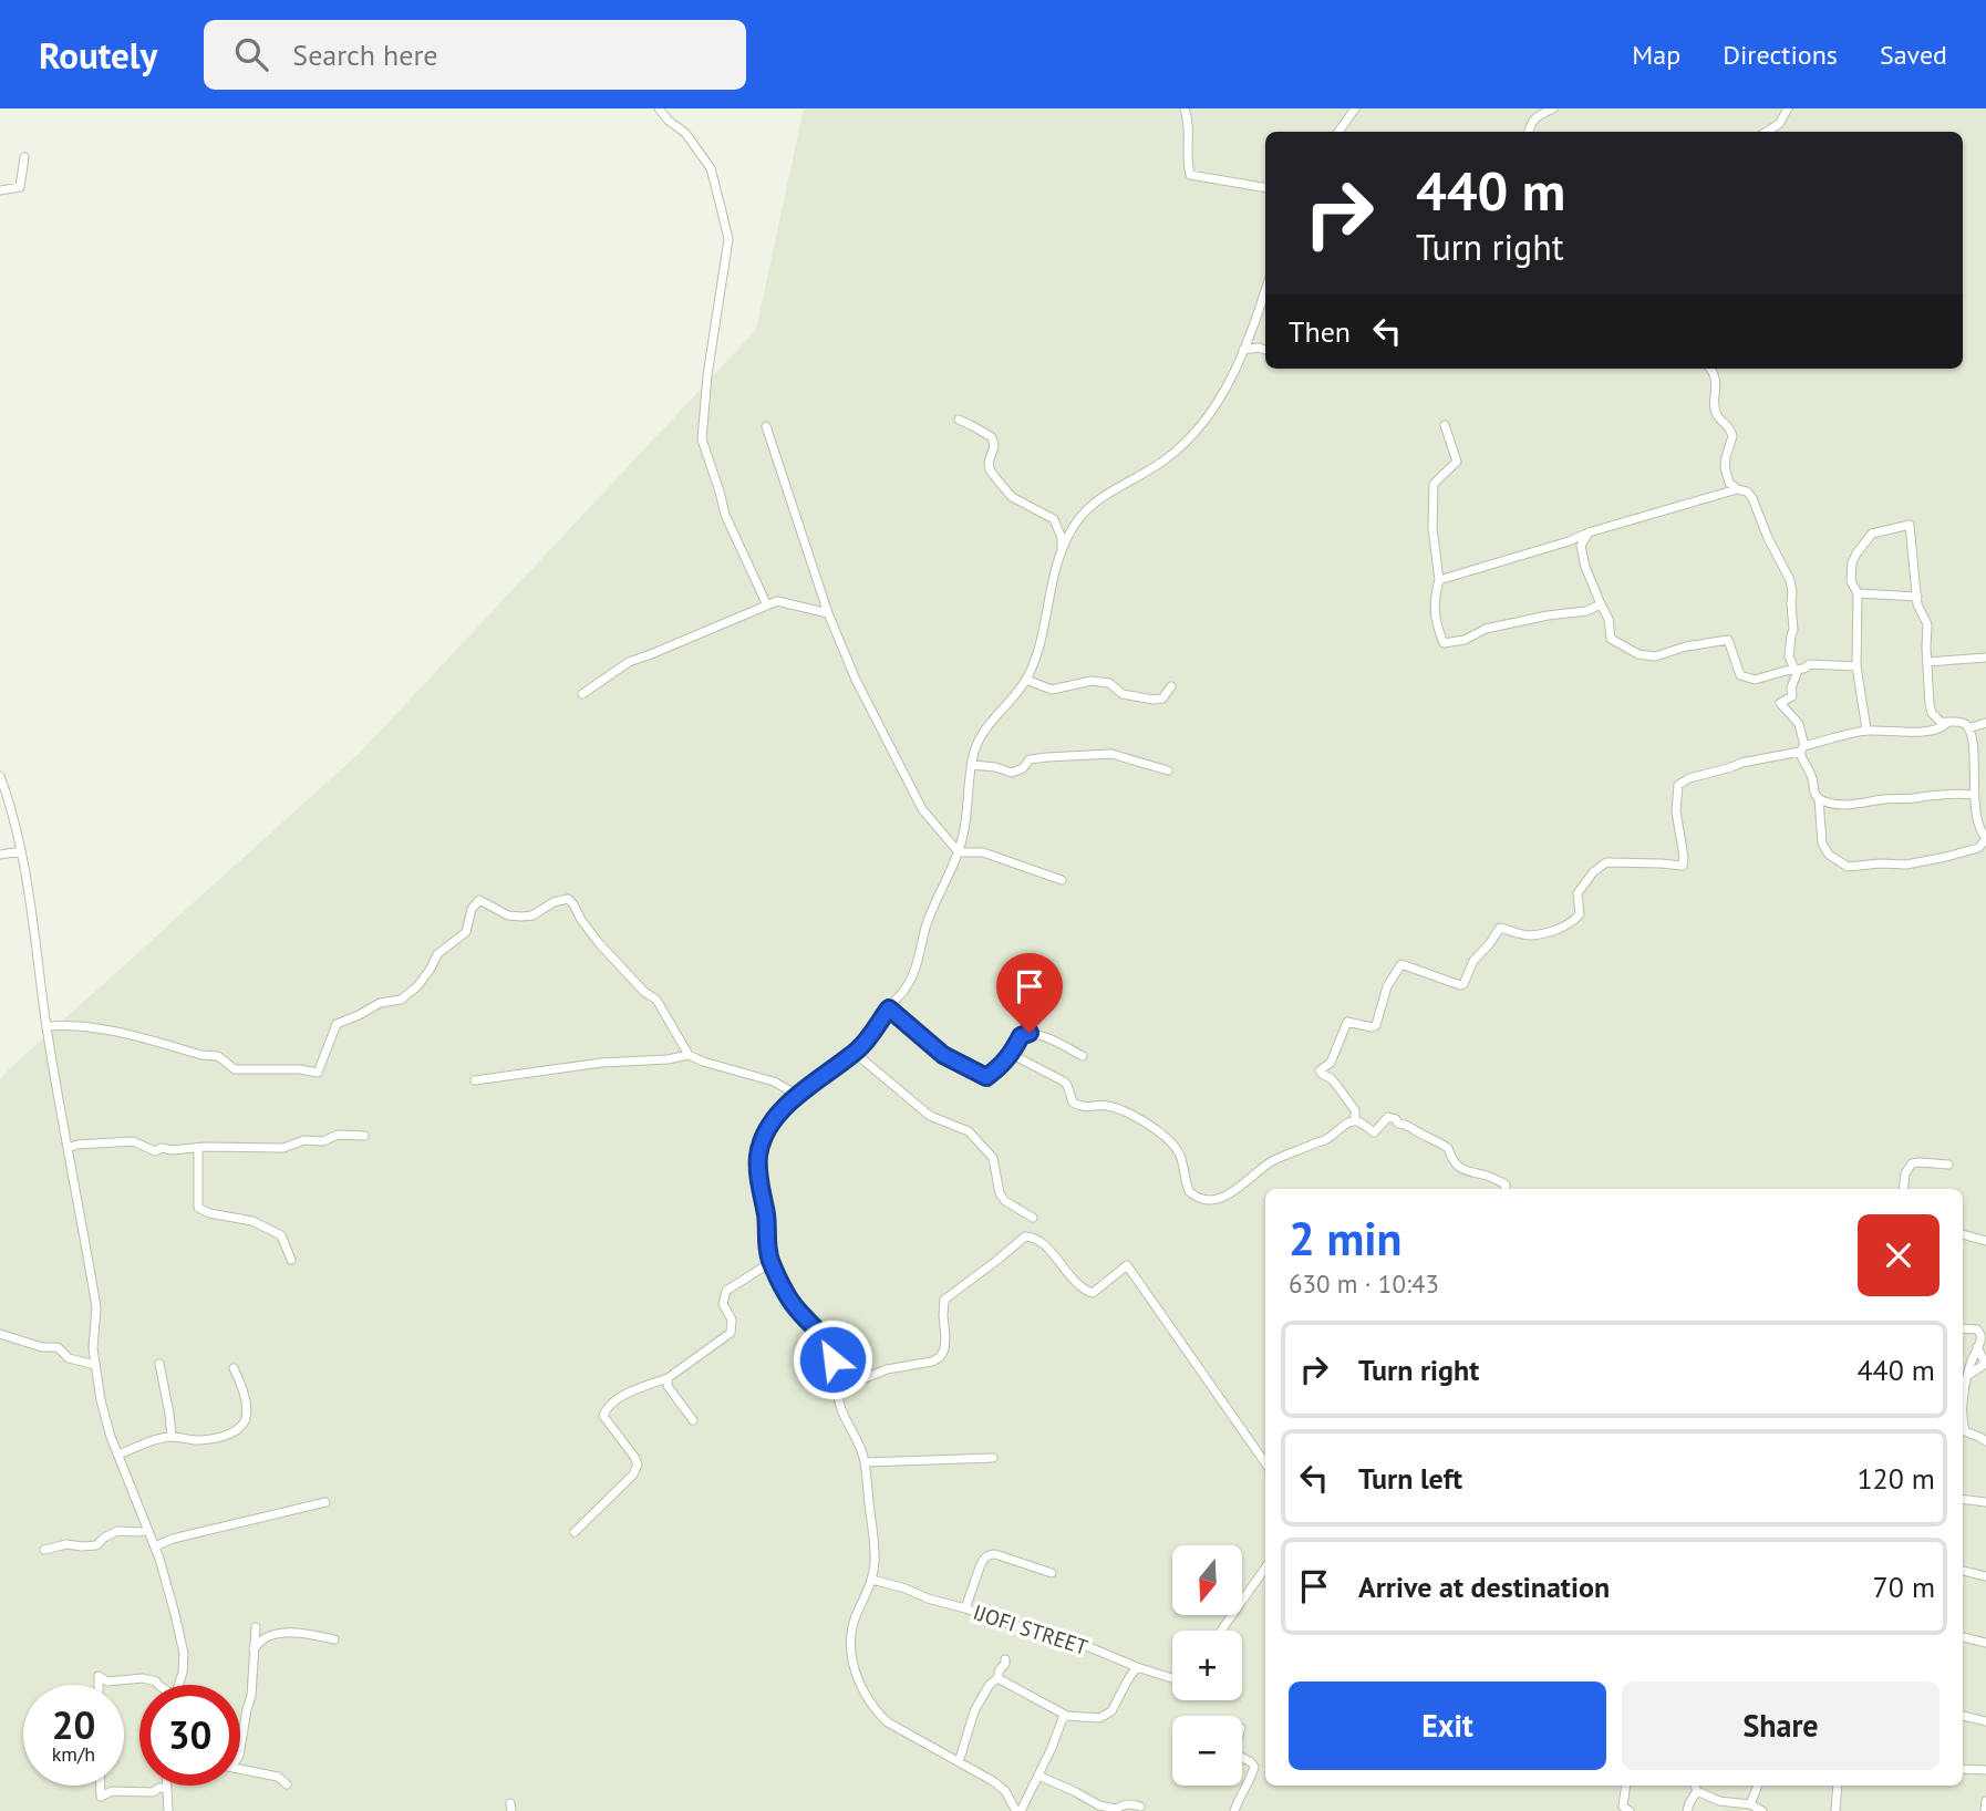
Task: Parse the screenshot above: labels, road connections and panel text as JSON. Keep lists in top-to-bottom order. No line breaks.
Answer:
{"streets":{"street":["IJOFI STREET"]},"north":"bottom","page":{"header":"Routely","search":"Search here","nav":["Map","Directions","Saved"],"turn":["440 m","Turn right"],"then":"Then","heading":["2 min","630 m · 10:43"],"list":[{"name":"Turn right","value":"440 m"},{"name":"Turn left","value":"120 m"},{"name":"Arrive at destination","value":"70 m"}],"map_buttons":["+","−"],"buttons":["Exit","Share"],"speed":"20 km/h","limit":"30"}}
